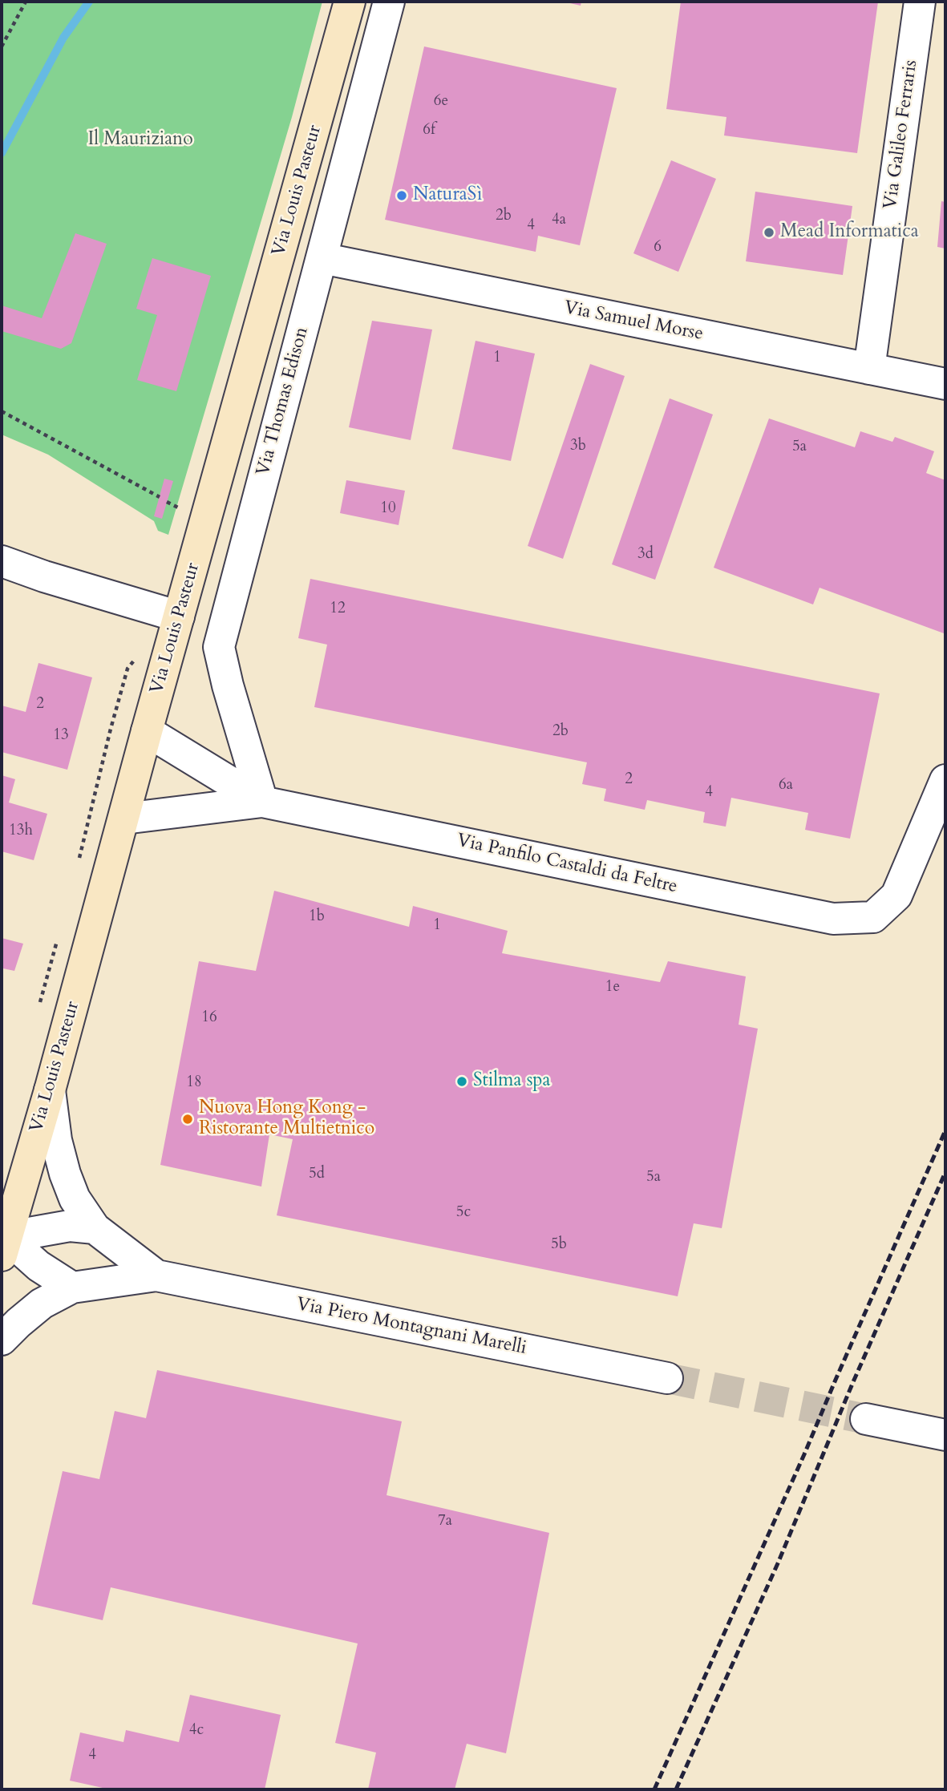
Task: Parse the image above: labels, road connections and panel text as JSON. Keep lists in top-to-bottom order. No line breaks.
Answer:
{"streets":{"main road":["Via Louis Pasteur"],"street":["Via Galileo Ferraris","Via Samuel Morse","Via Thomas Edison","Via Panfilo Castaldi da Feltre","Via Piero Montagnani Marelli"]},"crossings":[["Via Galileo Ferraris","Via Samuel Morse"],["Via Louis Pasteur","Via Panfilo Castaldi da Feltre"],["Via Louis Pasteur","Via Piero Montagnani Marelli"],["Via Samuel Morse","Via Thomas Edison"],["Via Thomas Edison","Via Panfilo Castaldi da Feltre"]],"parks":["Il Mauriziano"],"places":["NaturaSì","Mead Informatica","Stilma spa","Nuova Hong Kong - Ristorante Multietnico"],"house_numbers":["6e","6f","2b","4a","4","6","1","3b","5a","10","3d","12","2","2b","13","2","6a","4","13h","1b","1","1e","16","18","5d","5a","5c","5b","7a","4c","4"]}
